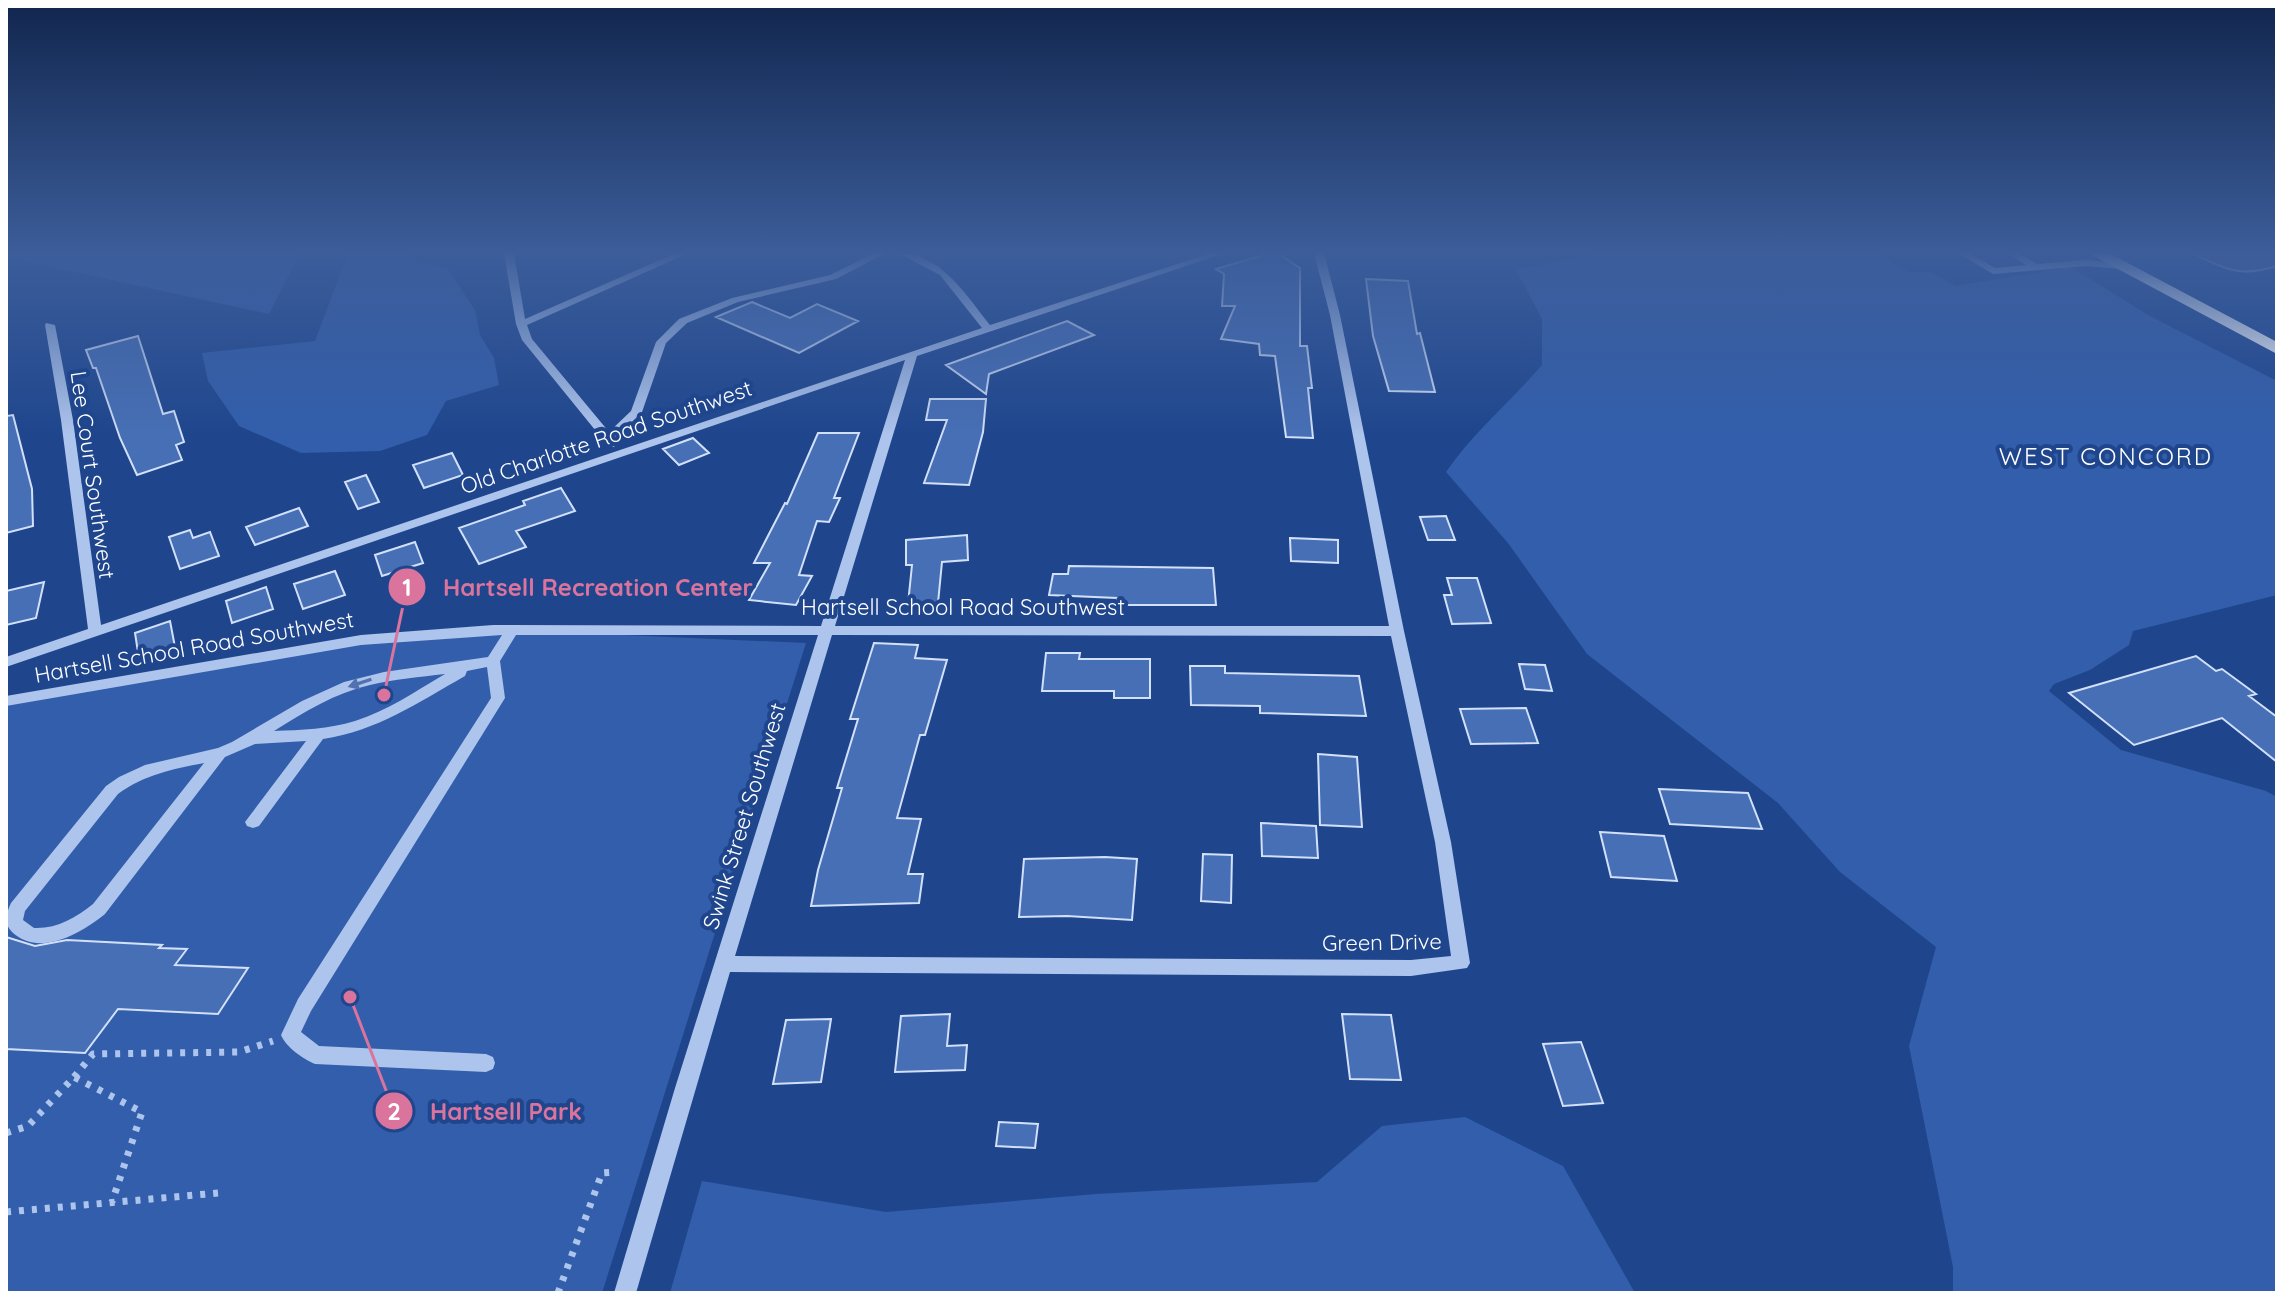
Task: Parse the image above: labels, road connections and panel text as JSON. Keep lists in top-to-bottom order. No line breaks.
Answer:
{"streets":{"street":["Old Charlotte Road Southwest","Lee Court Southwest","Hartsell School Road Southwest","Swink Street Southwest","Green Drive"]},"crossings":[["Old Charlotte Road Southwest","Lee Court Southwest"],["Old Charlotte Road Southwest","Swink Street Southwest"],["Hartsell School Road Southwest","Swink Street Southwest"],["Hartsell School Road Southwest","Green Drive"],["Swink Street Southwest","Green Drive"]],"districts":["WEST CONCORD"],"places":["Hartsell Recreation Center","Hartsell Park"]}
